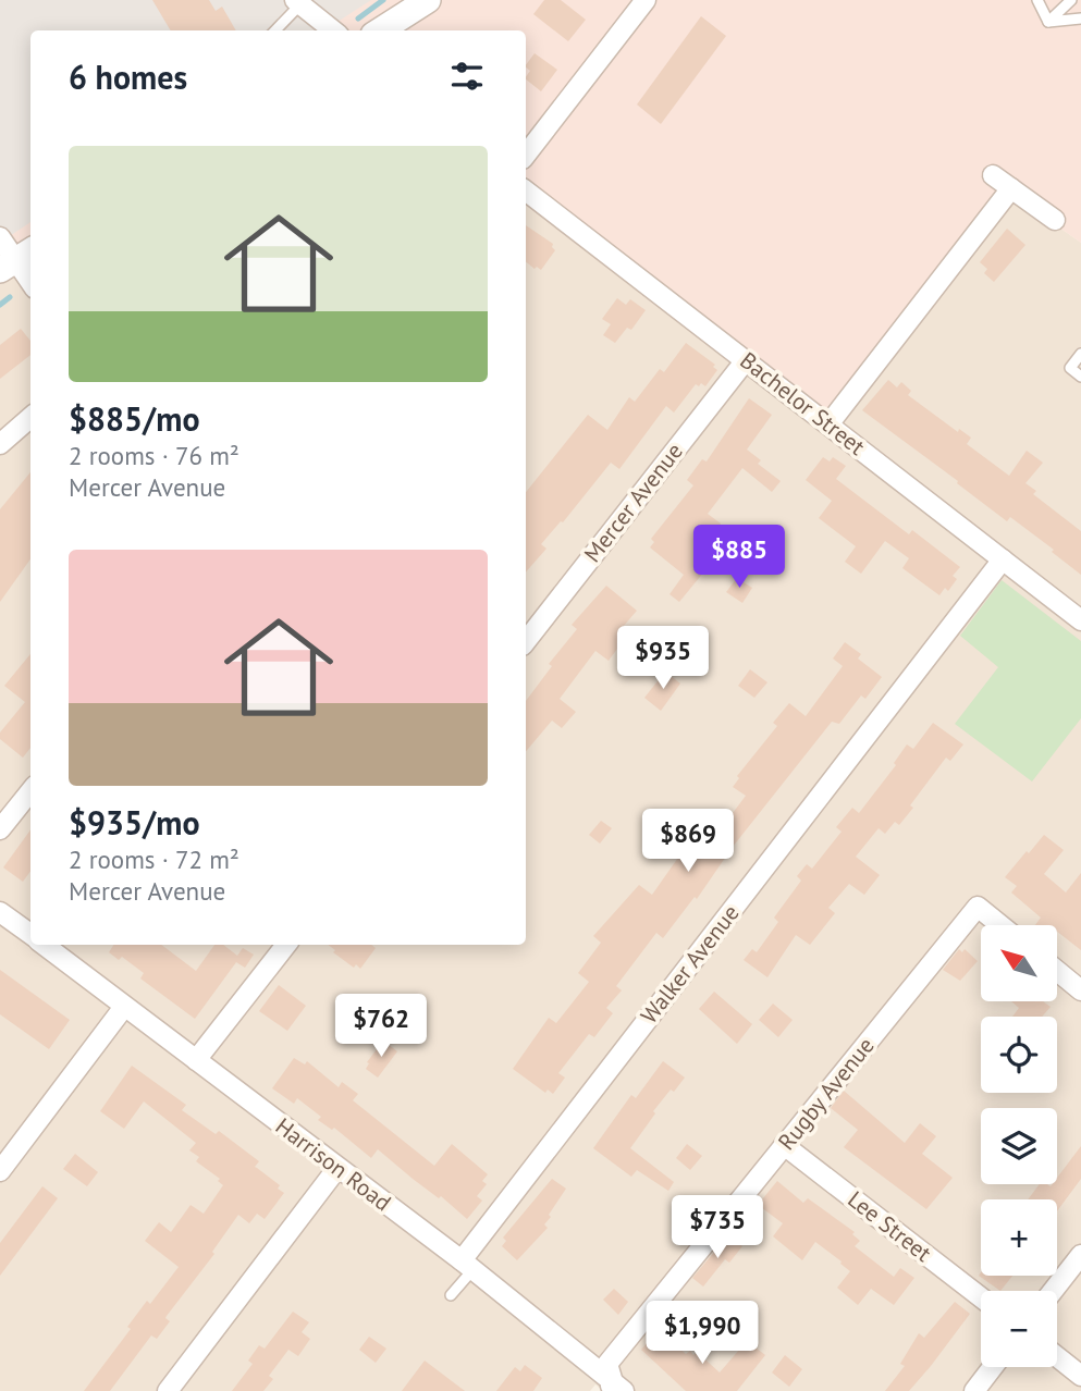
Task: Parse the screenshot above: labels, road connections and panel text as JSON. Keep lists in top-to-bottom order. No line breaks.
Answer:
{"streets":{"street":["Bachelor Street","Mercer Avenue","Walker Avenue","Rugby Avenue","Harrison Road","Lee Street"]},"crossings":[["Bachelor Street","Mercer Avenue"],["Bachelor Street","Walker Avenue"],["Walker Avenue","Harrison Road"],["Rugby Avenue","Harrison Road"],["Rugby Avenue","Lee Street"]],"north":"top left","page":{"heading":"6 homes","list":[{"name":"$885/mo","note":"2 rooms · 76 m² · Mercer Avenue"},{"name":"$935/mo","note":"2 rooms · 72 m² · Mercer Avenue"}],"price":["$885","$935","$869","$762","$735","$1,990"],"map_buttons":["+","−"]}}
